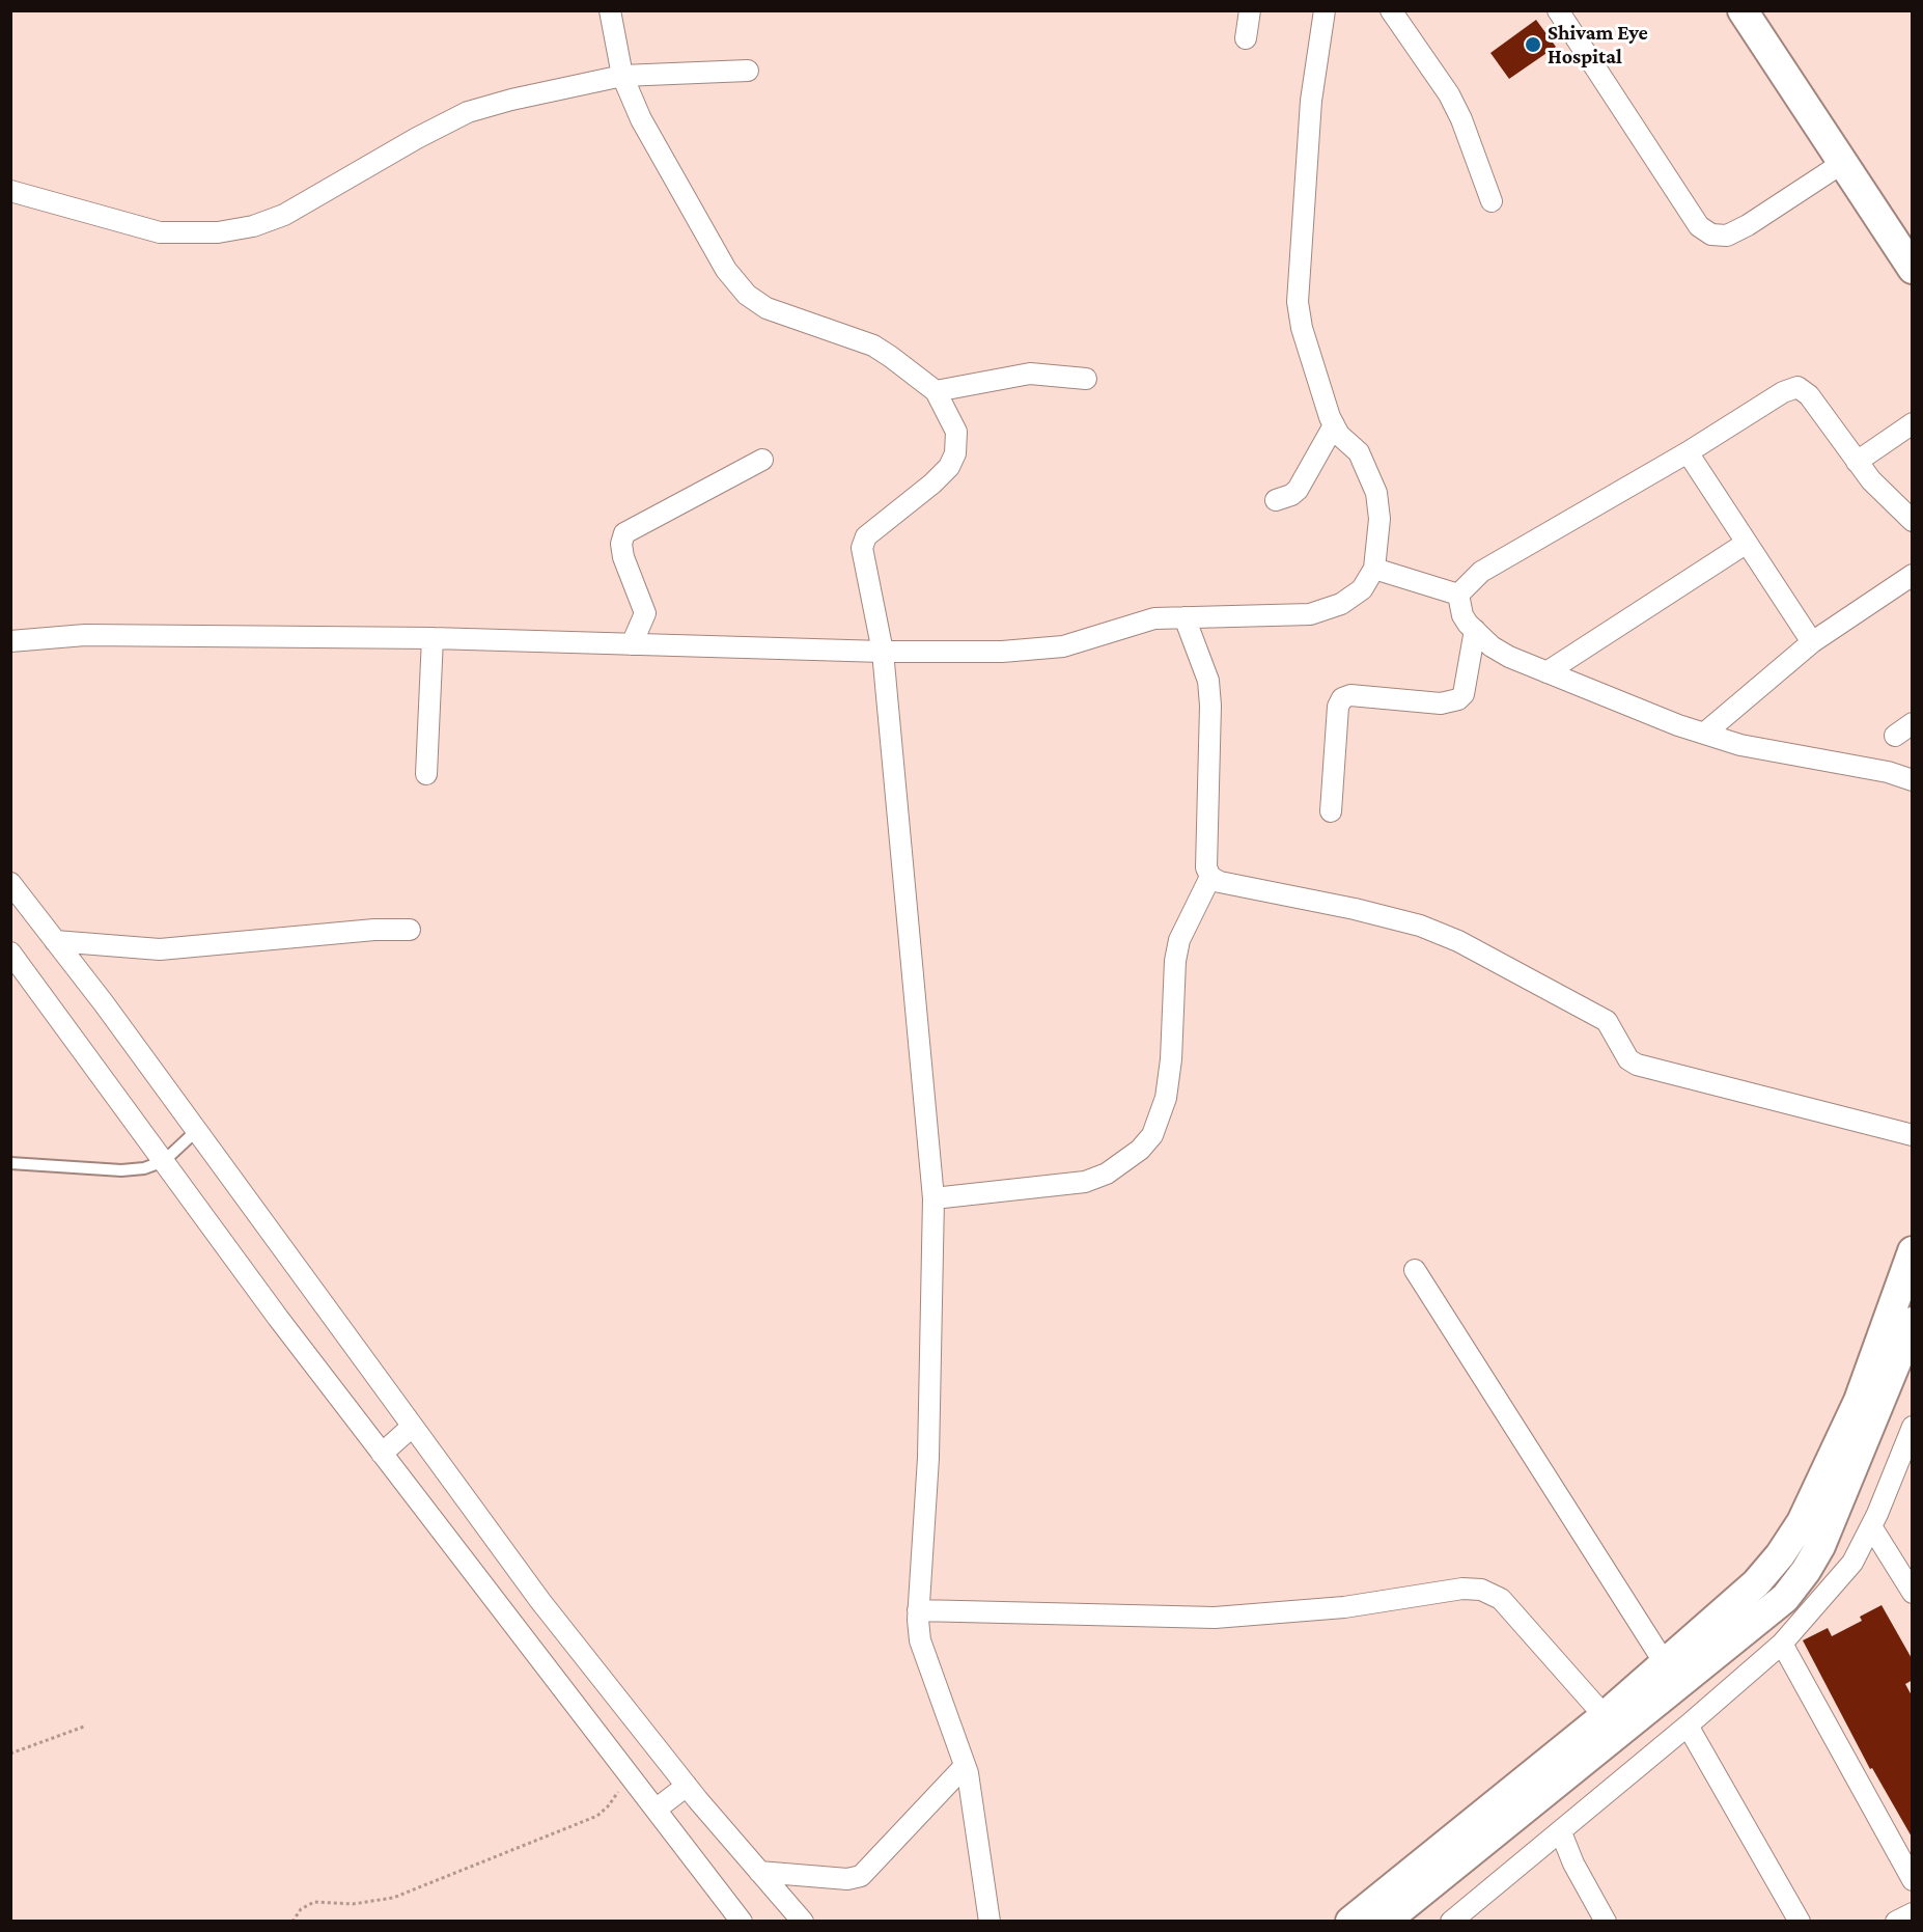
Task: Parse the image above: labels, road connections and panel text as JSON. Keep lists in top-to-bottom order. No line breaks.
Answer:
{"places":["Shivam Eye Hospital"]}
